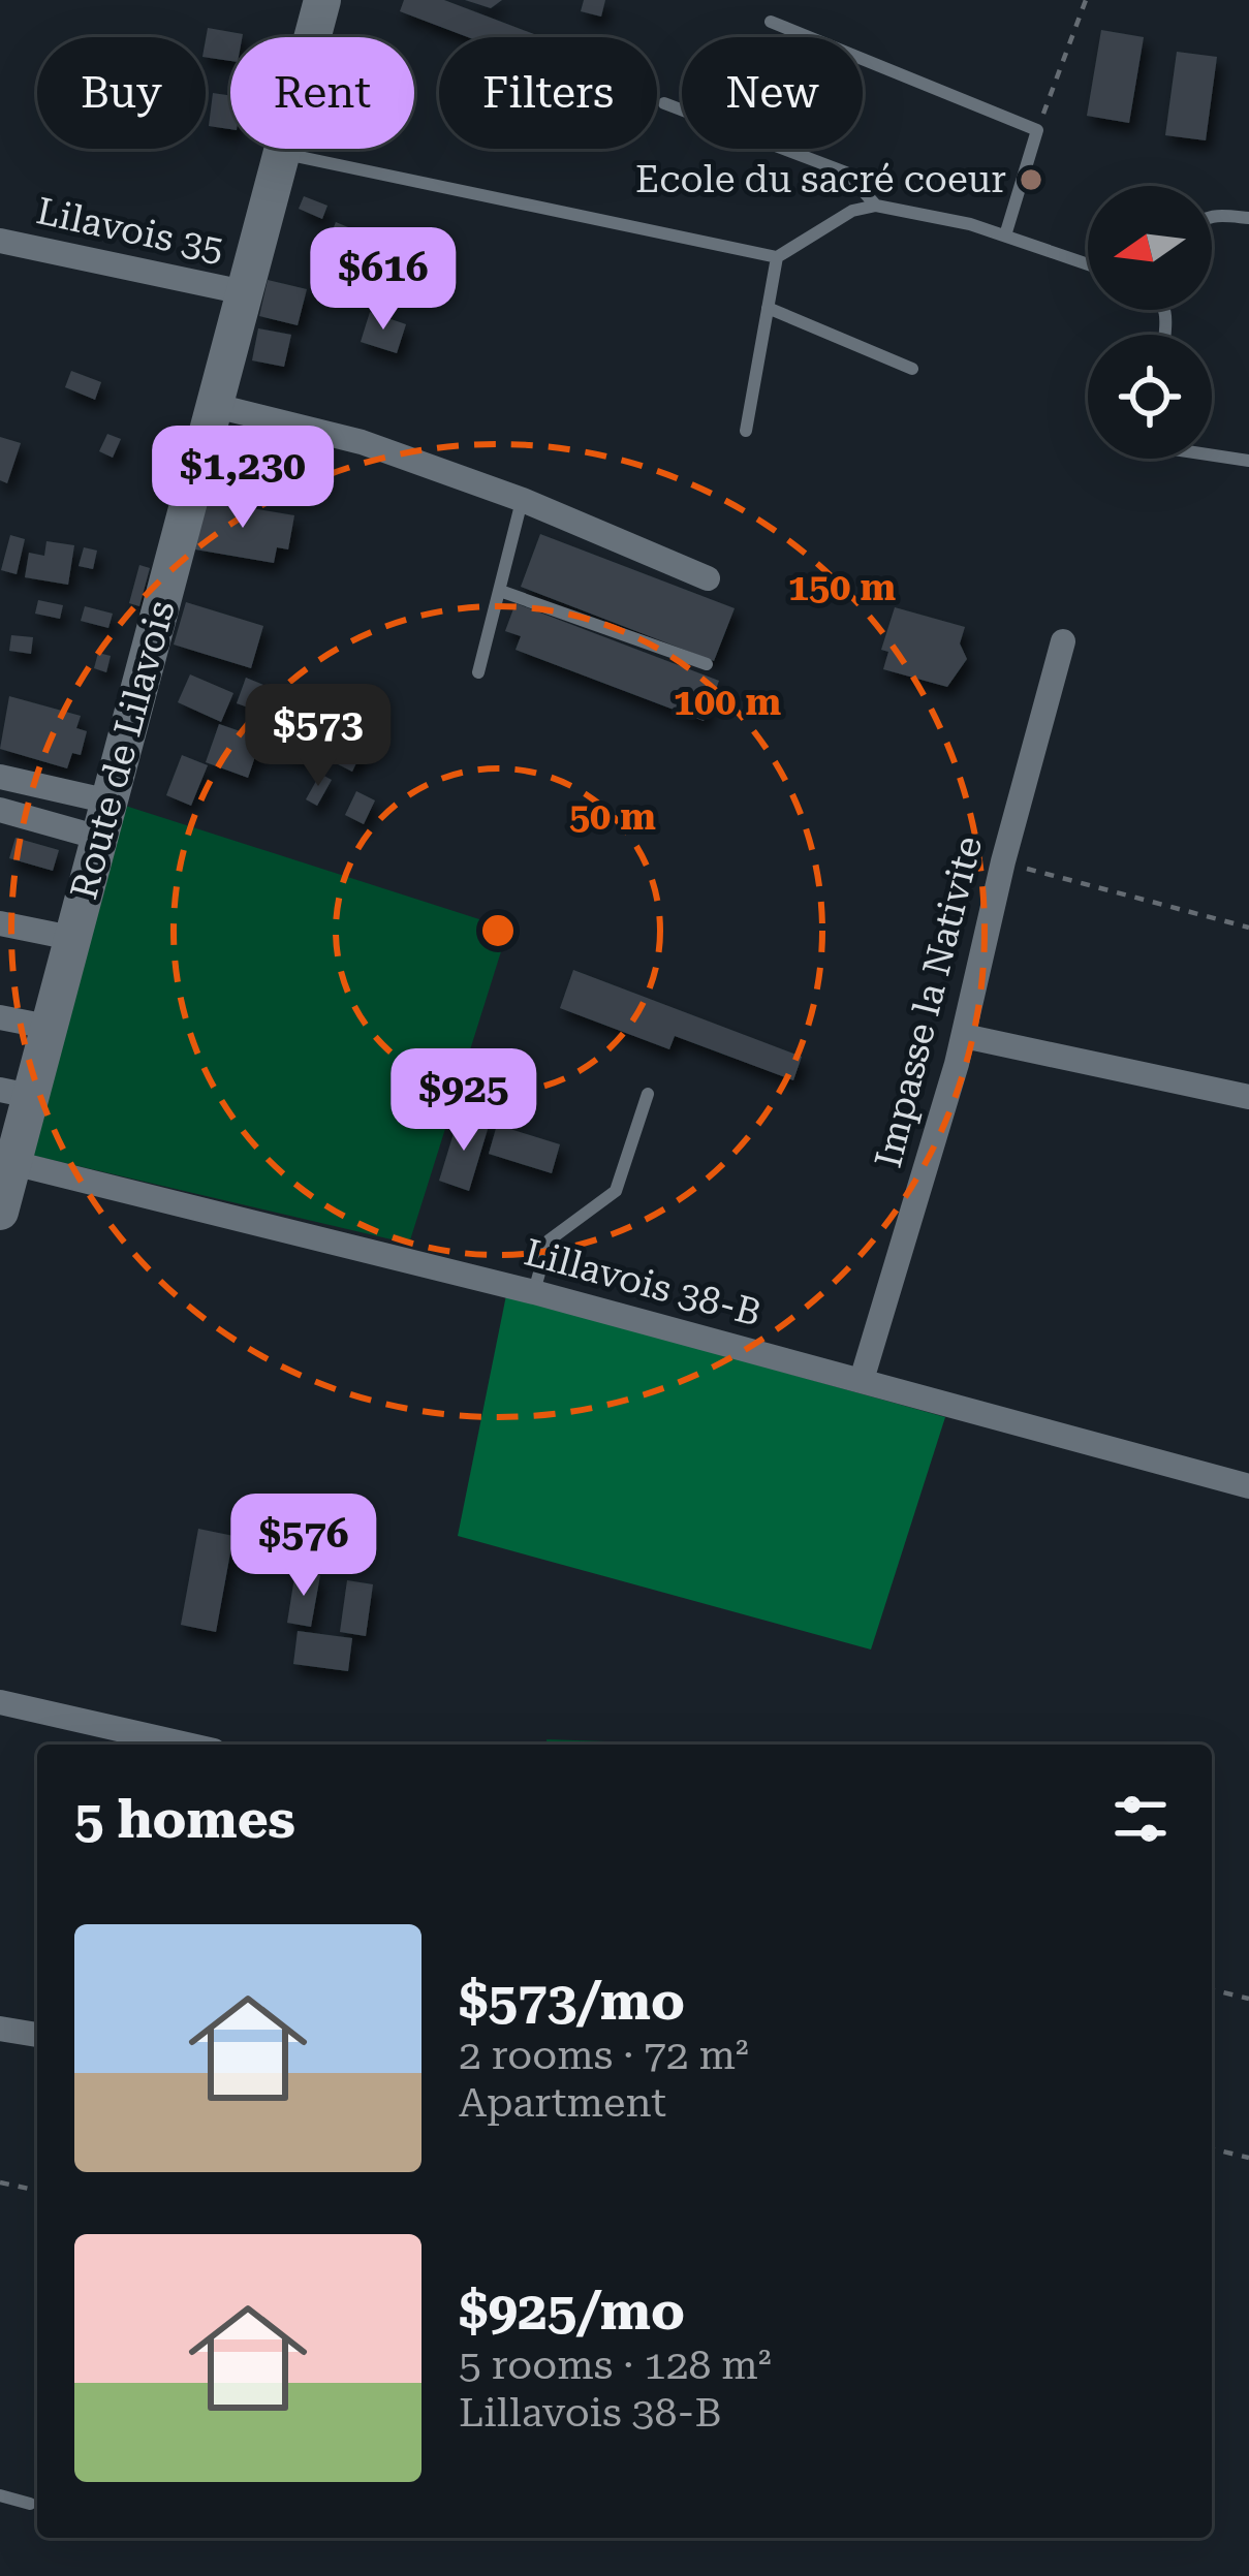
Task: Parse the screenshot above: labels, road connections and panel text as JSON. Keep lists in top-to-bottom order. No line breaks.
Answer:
{"streets":{"main road":["Route de Lilavois"],"street":["Lilavois 35","Impasse la Nativite","Lillavois 38-B"]},"crossings":[["Lilavois 35","Route de Lilavois"],["Route de Lilavois","Lillavois 38-B"],["Impasse la Nativite","Lillavois 38-B"]],"places":["Ecole du sacré coeur"],"north":"left","page":{"chip":["Buy","Rent","Filters","New"],"price":["$616","$1,230","$573","$925","$576"],"heading":"5 homes","list":[{"name":"$573/mo","note":"2 rooms · 72 m² · Apartment"},{"name":"$925/mo","note":"5 rooms · 128 m² · Lillavois 38-B"}]},"rings":["150 m","100 m","50 m"]}
